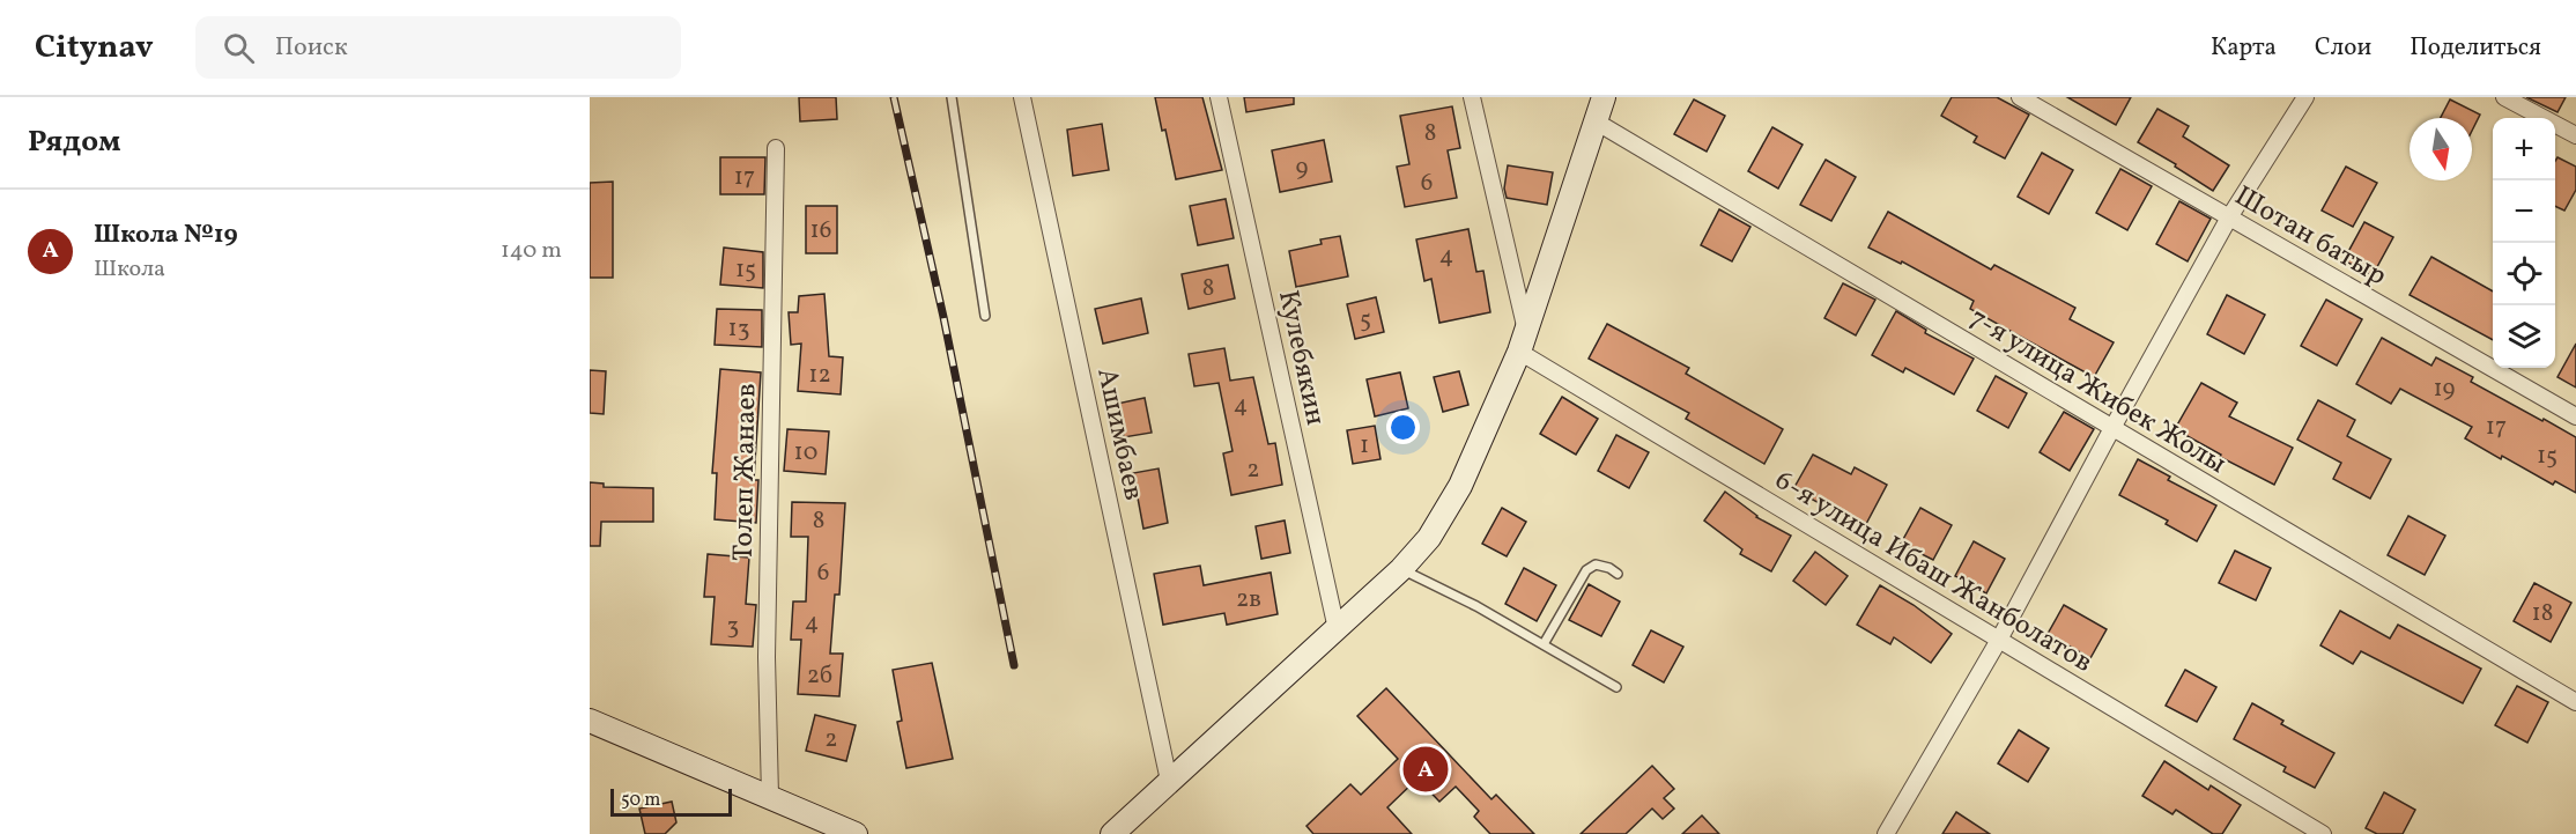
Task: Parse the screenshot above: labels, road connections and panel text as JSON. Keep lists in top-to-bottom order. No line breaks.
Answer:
{"streets":{"street":["Шотан батыр","Кулебякин","7-я улица Жибек Жолы","Ашимбаев","Толеп Жанаев","6-я улица Ибаш Жанболатов"]},"house_numbers":["8","9","17","6","16","4","15","8","5","13","12","19","4","17","1","10","15","2","8","6","2в","18","4","3","2б","2"],"scale_bar":"50 m","north":"bottom","page":{"header":"Citynav","search":"Поиск","nav":["Карта","Слои","Поделиться"],"heading":"Рядом","map_buttons":["+","−"],"list":[{"mark":"A","name":"Школа №19","note":"Школа","value":"140 m"}],"pins":"A","scale":"50 m"}}
